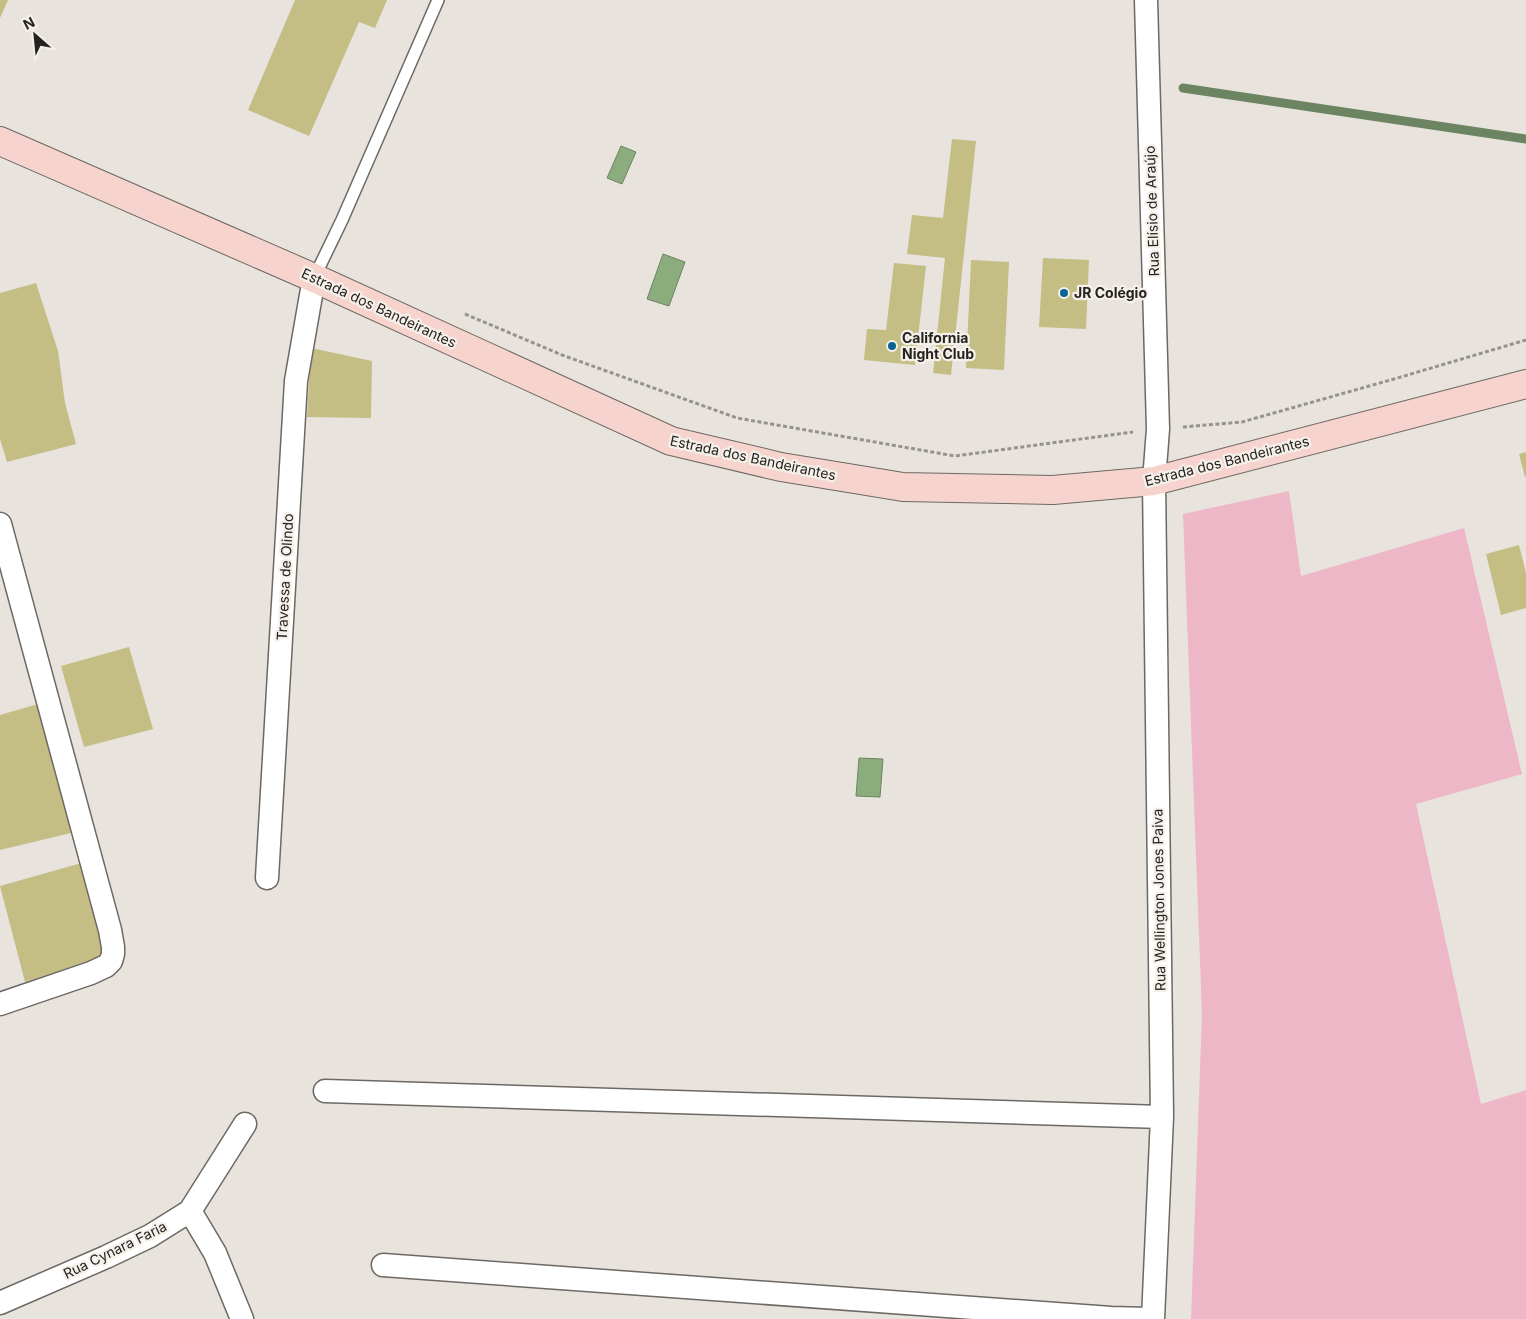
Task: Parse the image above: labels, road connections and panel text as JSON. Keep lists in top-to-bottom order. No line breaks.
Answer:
{"streets":{"main road":["Estrada dos Bandeirantes"],"street":["Rua Elísio de Araújo","Travessa de Olindo","Rua Wellington Jones Paiva","Rua Cynara Faria"]},"crossings":[["Rua Elísio de Araújo","Estrada dos Bandeirantes"],["Rua Elísio de Araújo","Rua Wellington Jones Paiva"],["Estrada dos Bandeirantes","Travessa de Olindo"],["Estrada dos Bandeirantes","Rua Wellington Jones Paiva"]],"places":["JR Colégio","California Night Club"],"north":"top left"}
